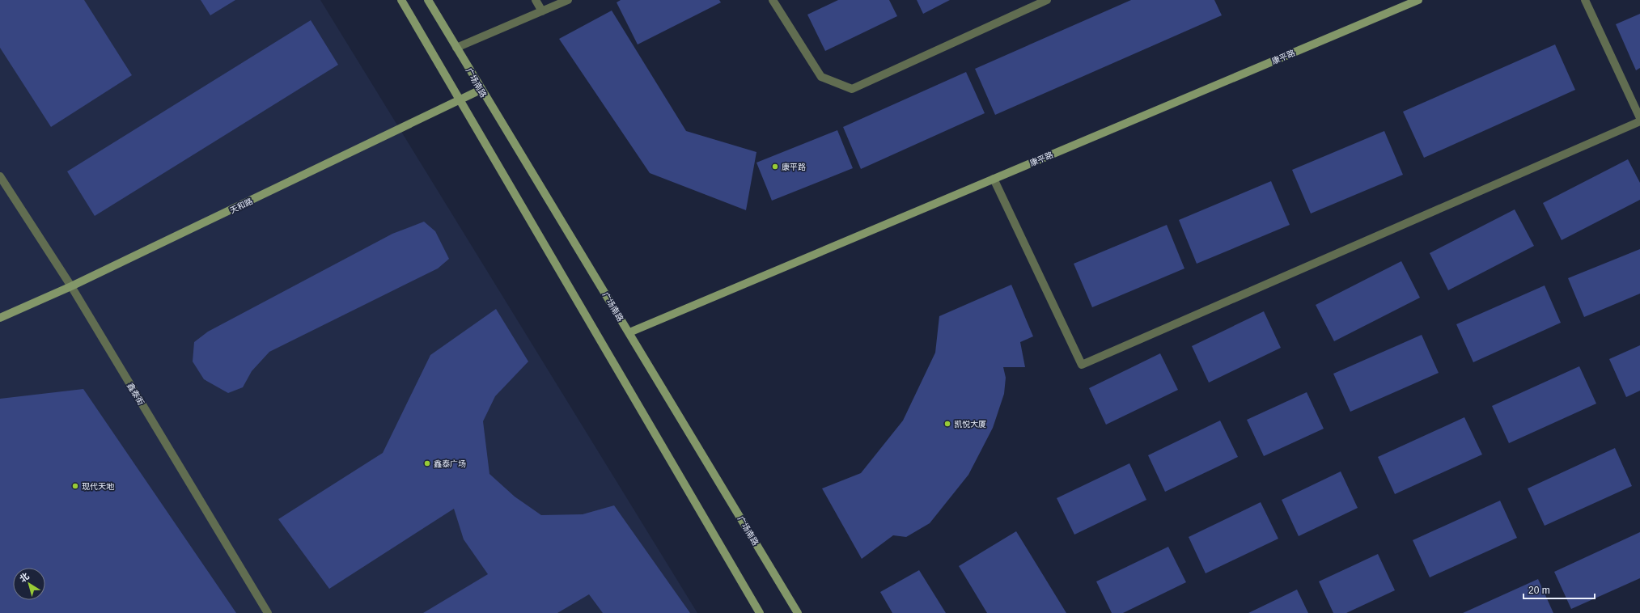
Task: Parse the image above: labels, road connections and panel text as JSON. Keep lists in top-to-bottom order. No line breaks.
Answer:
{"streets":{"main road":["康平路","广场南路","天和路"],"street":["鑫泰街"]},"crossings":[["康平路","广场南路"],["广场南路","天和路"],["天和路","鑫泰街"]],"places":["康平路","凯悦大厦","鑫泰广场","现代天地"],"scale_bar":"20 m","north":"top left"}
